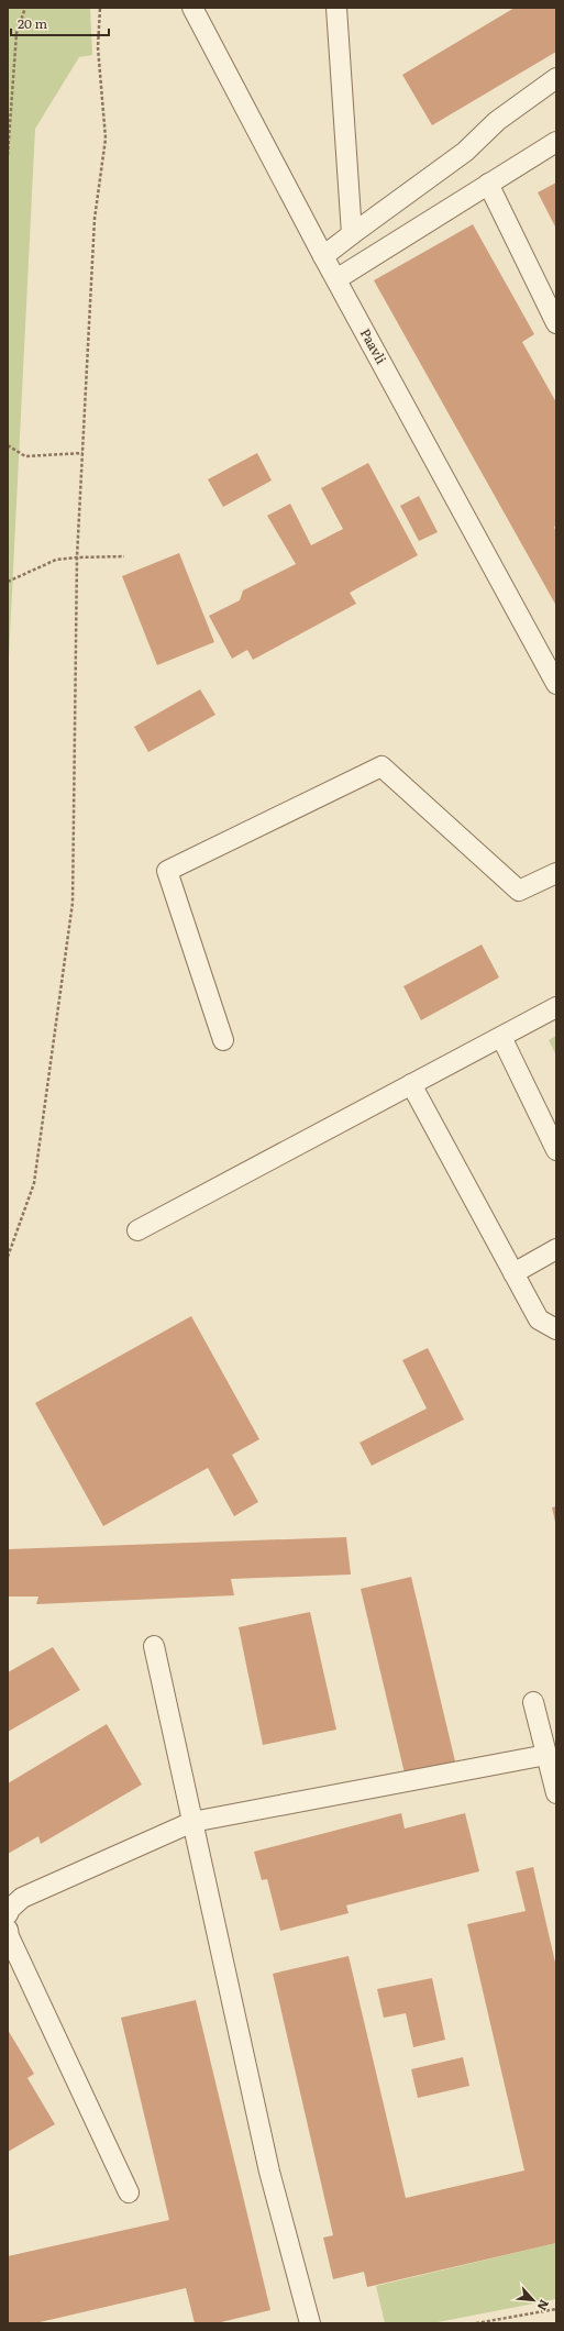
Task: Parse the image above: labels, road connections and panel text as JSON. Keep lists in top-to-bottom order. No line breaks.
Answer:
{"streets":{"lane":["Paavli"]},"scale_bar":"20 m","north":"bottom right"}
